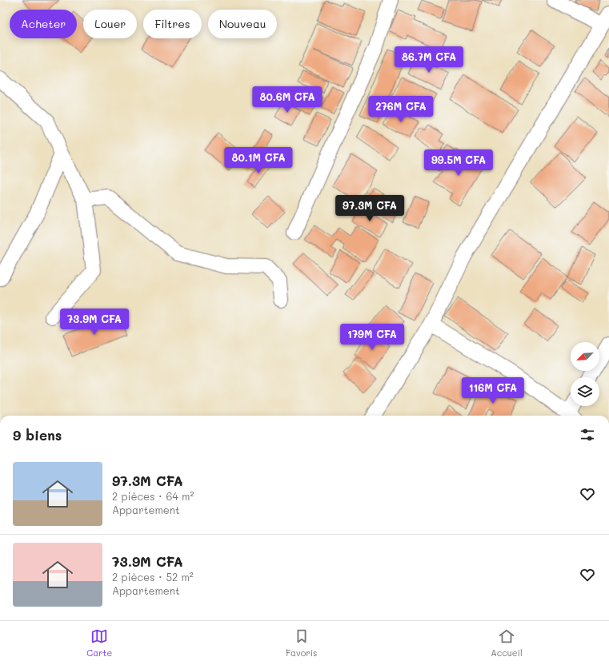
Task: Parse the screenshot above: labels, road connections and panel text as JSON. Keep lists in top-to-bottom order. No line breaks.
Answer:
{"north":"bottom left","page":{"chip":["Acheter","Louer","Filtres","Nouveau"],"price":["86.7M CFA","80.6M CFA","276M CFA","80.1M CFA","99.5M CFA","97.3M CFA","73.9M CFA","179M CFA","116M CFA"],"heading":"9 biens","list":[{"name":"97.3M CFA","note":"2 pièces · 64 m² · Appartement"},{"name":"73.9M CFA","note":"2 pièces · 52 m² · Appartement"}],"tabs":["Carte","Favoris","Accueil"]}}
